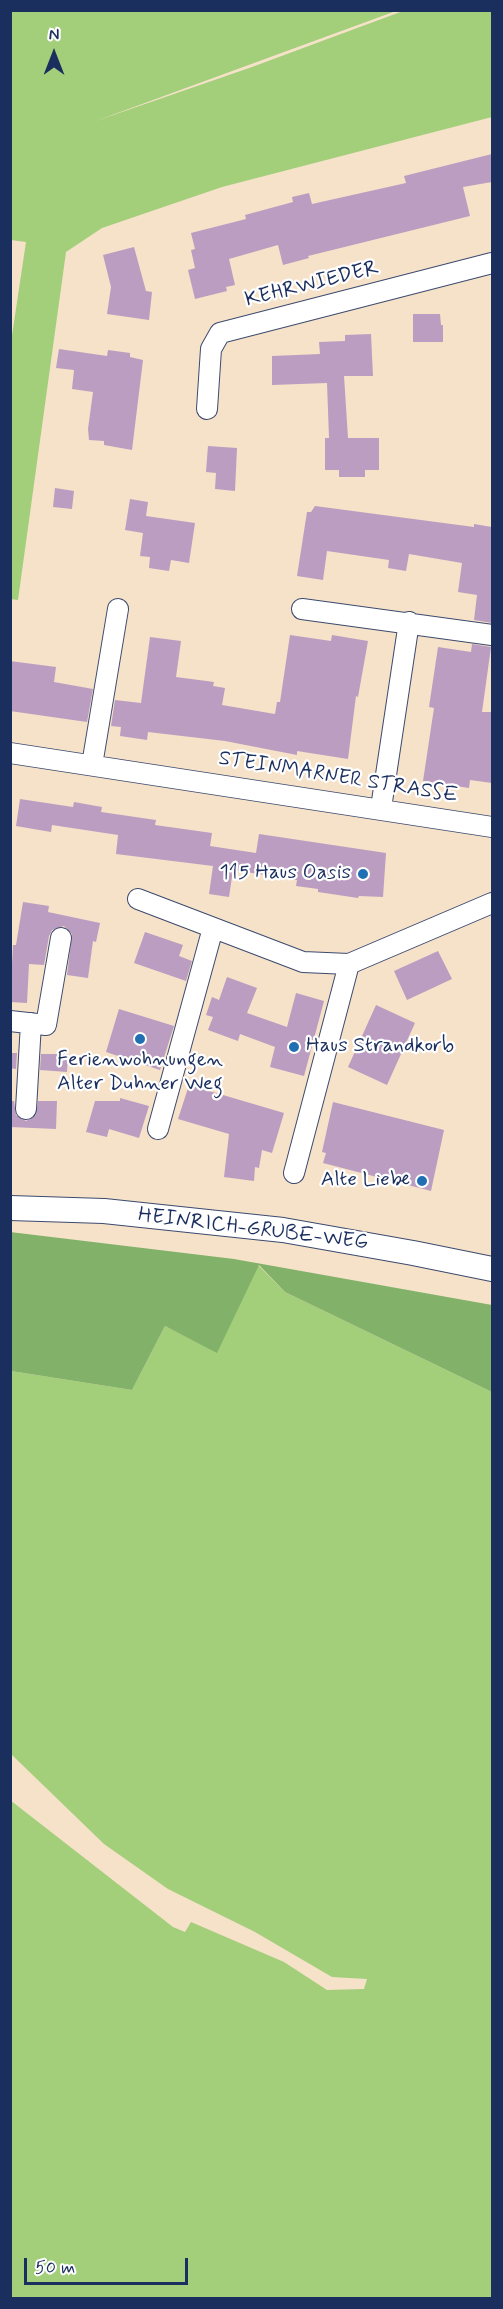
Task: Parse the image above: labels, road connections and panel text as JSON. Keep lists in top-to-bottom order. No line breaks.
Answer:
{"streets":{"street":["KEHRWIEDER","STEINMARNER STRASSE","HEINRICH-GRUBE-WEG"]},"places":["115 Haus Oasis","Ferienwohnungen Alter Duhner Weg","Haus Strandkorb","Alte Liebe"],"scale_bar":"50 m","north":"top"}
